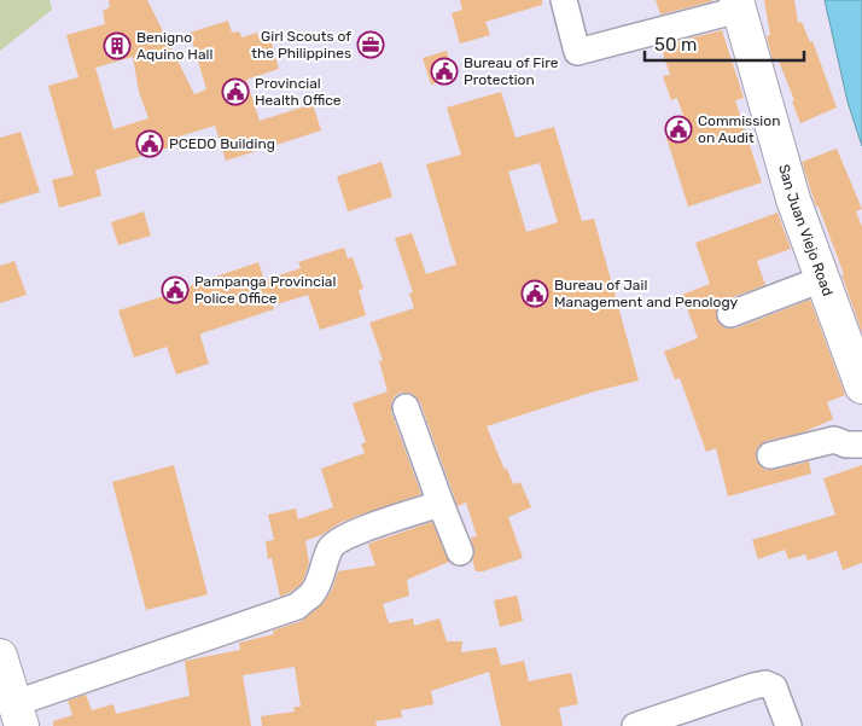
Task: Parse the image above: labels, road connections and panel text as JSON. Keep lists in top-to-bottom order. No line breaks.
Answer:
{"streets":{"street":["San Juan Viejo Road"]},"places":{"office":["Girl Scouts of the Philippines"],"building":["Benigno Aquino Hall"],"public building":["Bureau of Fire Protection","Provincial Health Office","Commission on Audit","PCEDO Building","Pampanga Provincial Police Office","Bureau of Jail Management and Penology"]},"scale_bar":"50 m"}
